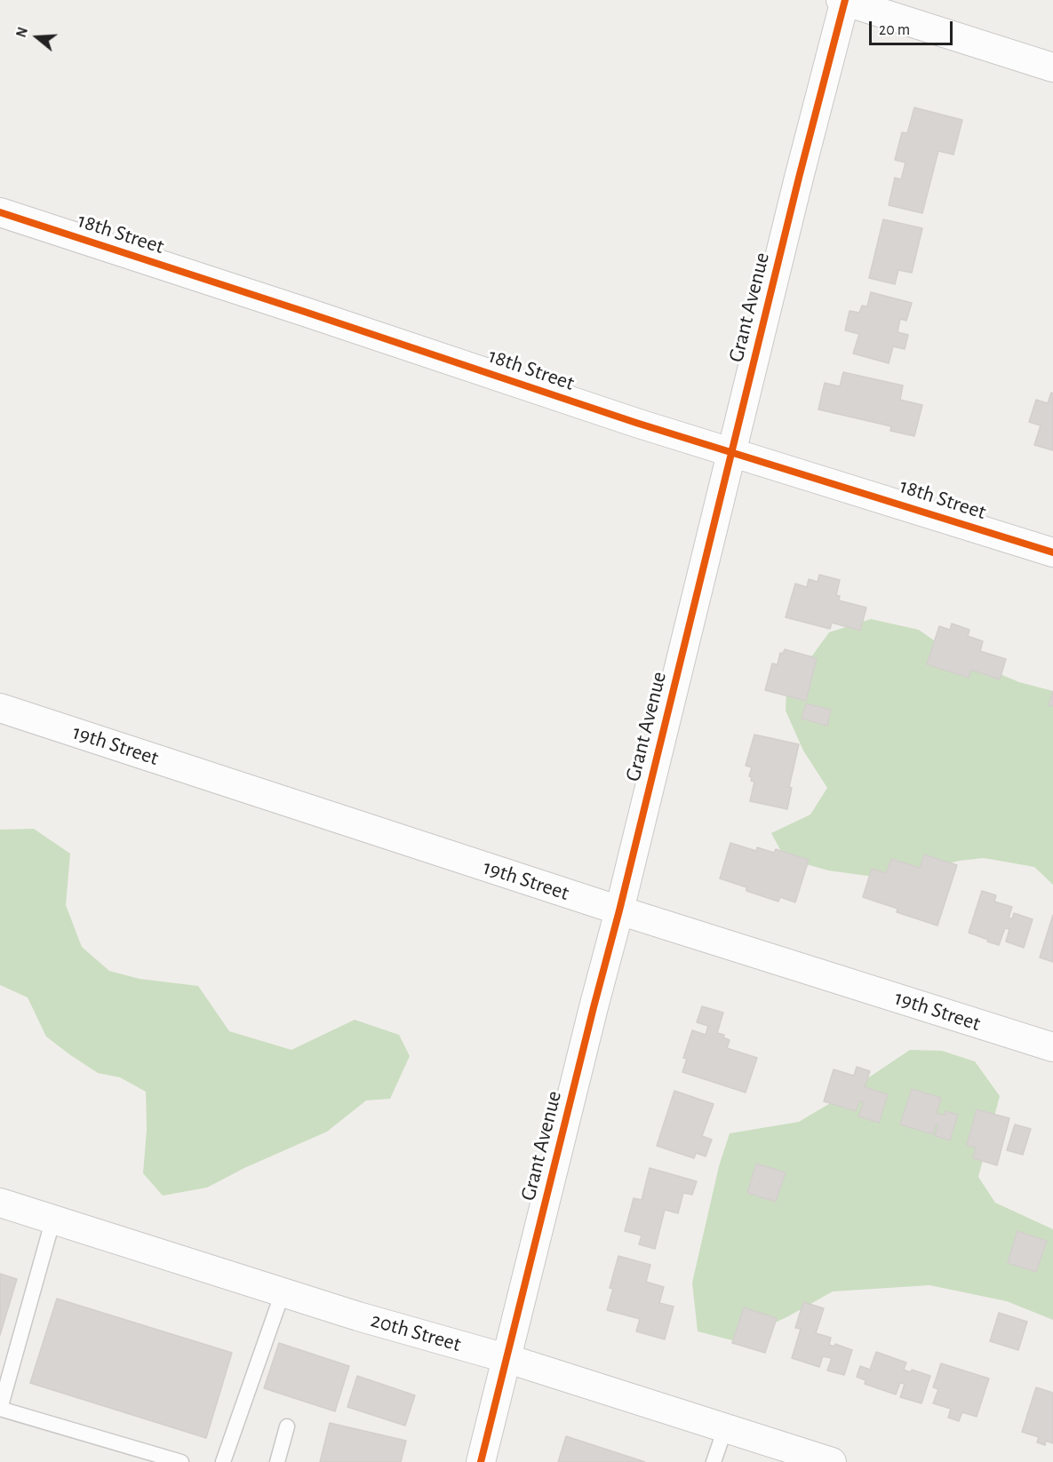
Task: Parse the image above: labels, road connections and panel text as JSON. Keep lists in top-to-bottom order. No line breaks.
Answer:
{"streets":{"street":["18th Street","Grant Avenue","19th Street","20th Street"]},"crossings":[["18th Street","Grant Avenue"],["Grant Avenue","19th Street"],["Grant Avenue","20th Street"]],"scale_bar":"20 m","north":"left"}
